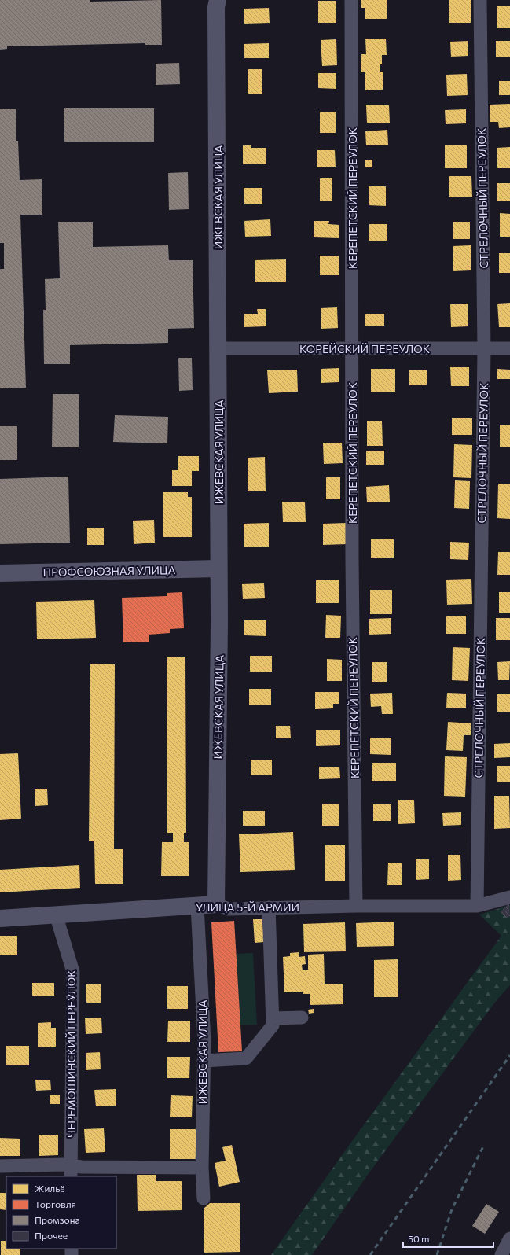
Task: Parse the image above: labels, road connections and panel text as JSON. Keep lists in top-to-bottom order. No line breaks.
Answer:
{"streets":{"main road":["ИЖЕВСКАЯ УЛИЦА","ПРОФСОЮЗНАЯ УЛИЦА","УЛИЦА 5-Й АРМИИ"],"street":["КЕРЕПЕТСКИЙ ПЕРЕУЛОК","СТРЕЛОЧНЫЙ ПЕРЕУЛОК","КОРЕЙСКИЙ ПЕРЕУЛОК","ЧЕРЕМОШИНСКИЙ ПЕРЕУЛОК"]},"crossings":[["ИЖЕВСКАЯ УЛИЦА","КОРЕЙСКИЙ ПЕРЕУЛОК"],["ИЖЕВСКАЯ УЛИЦА","ПРОФСОЮЗНАЯ УЛИЦА"],["ИЖЕВСКАЯ УЛИЦА","УЛИЦА 5-Й АРМИИ"],["КЕРЕПЕТСКИЙ ПЕРЕУЛОК","КОРЕЙСКИЙ ПЕРЕУЛОК"],["КЕРЕПЕТСКИЙ ПЕРЕУЛОК","УЛИЦА 5-Й АРМИИ"],["СТРЕЛОЧНЫЙ ПЕРЕУЛОК","КОРЕЙСКИЙ ПЕРЕУЛОК"],["СТРЕЛОЧНЫЙ ПЕРЕУЛОК","УЛИЦА 5-Й АРМИИ"],["УЛИЦА 5-Й АРМИИ","ЧЕРЕМОШИНСКИЙ ПЕРЕУЛОК"]],"legend":["Жильё","Торговля","Промзона","Прочее"],"scale_bar":"50 m"}
